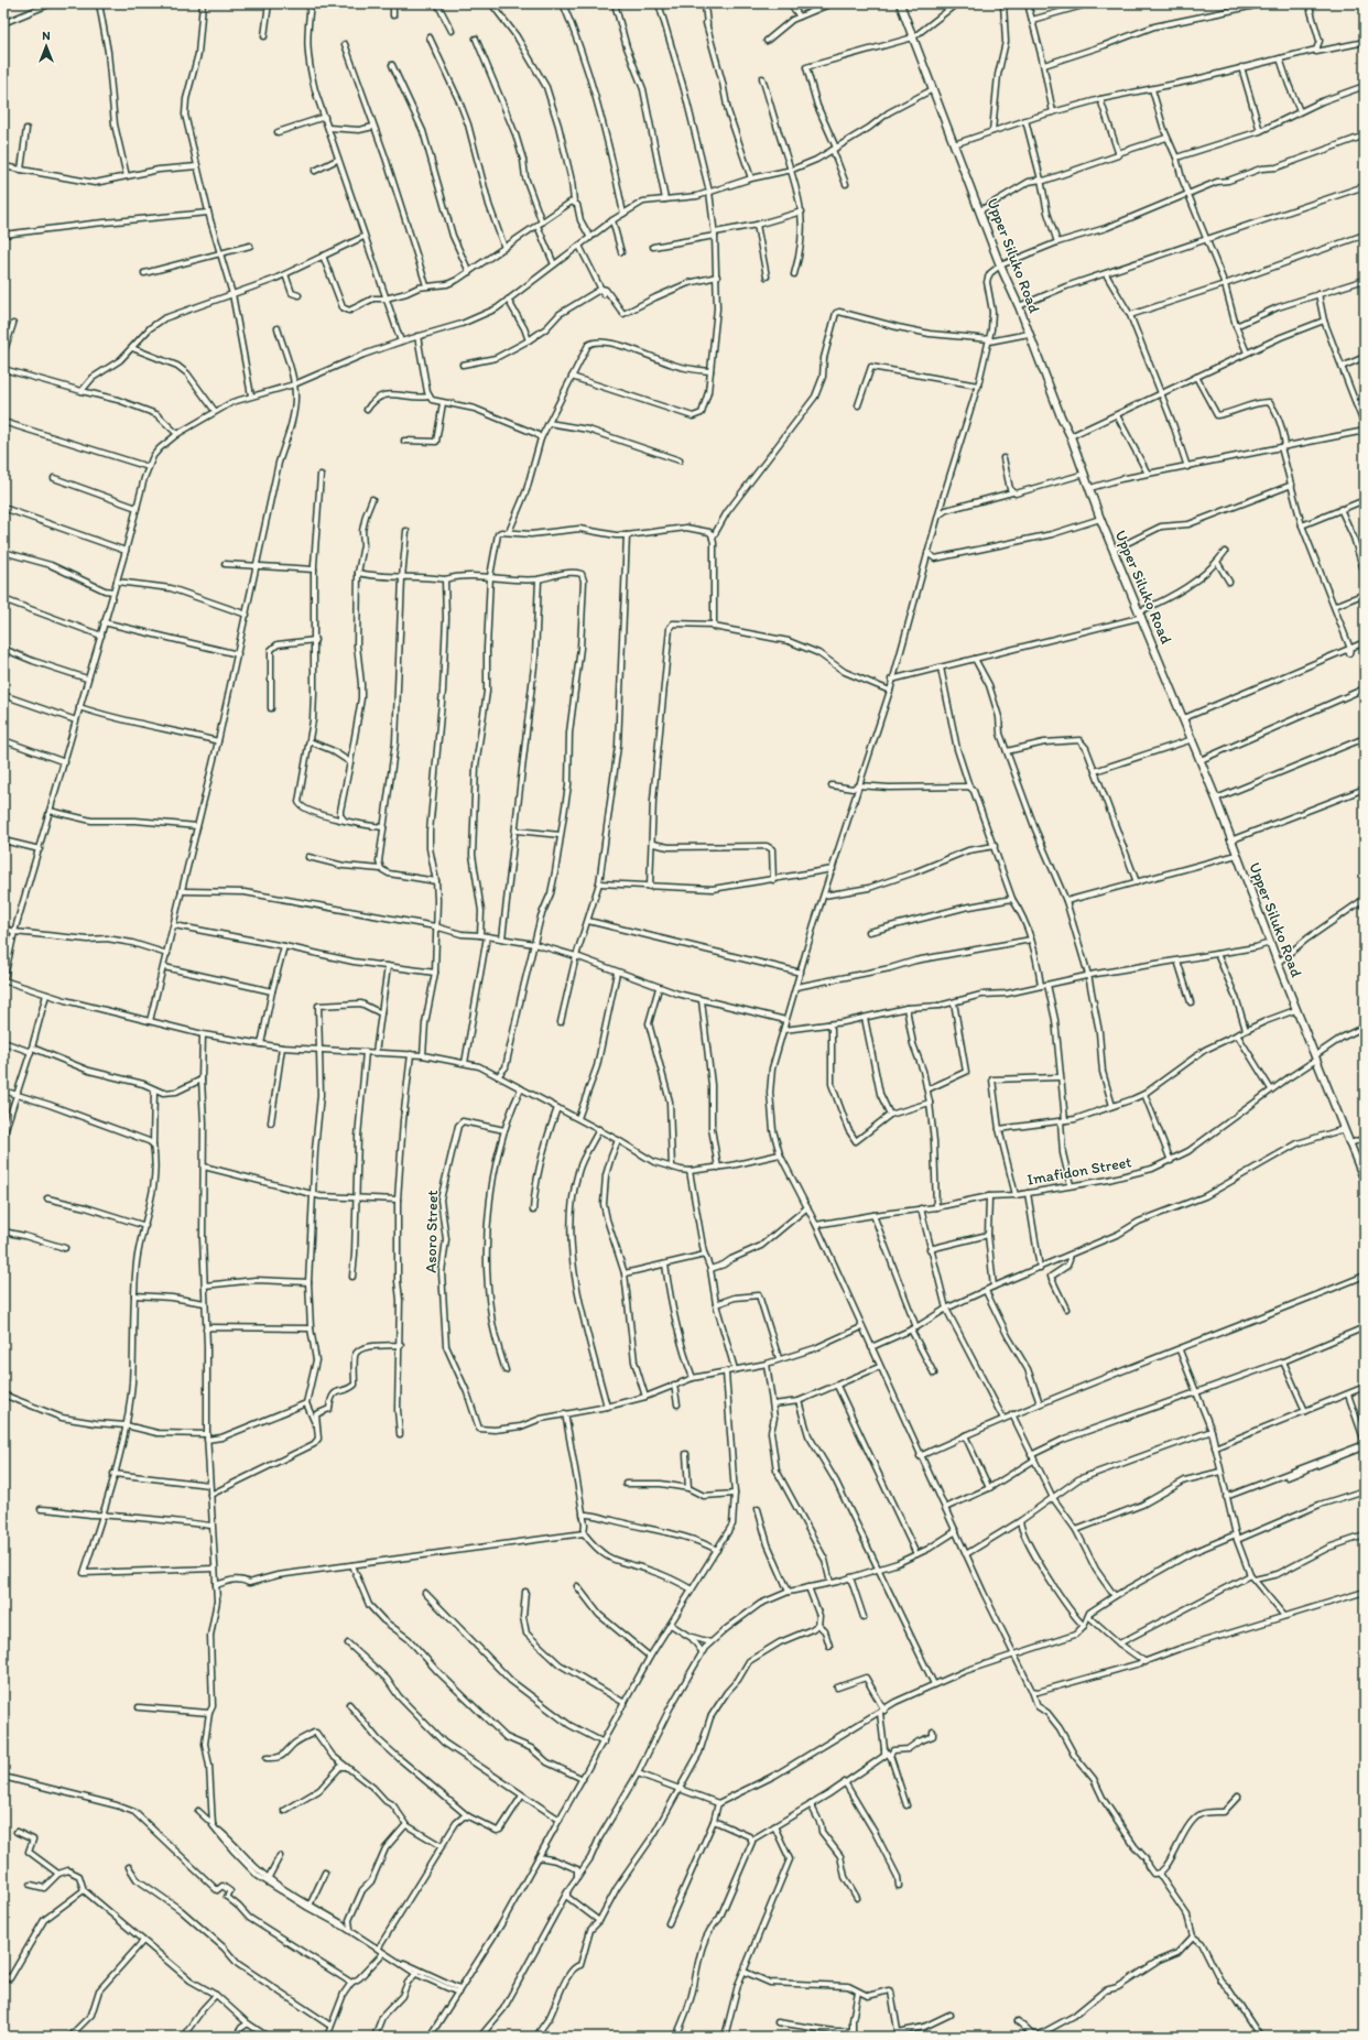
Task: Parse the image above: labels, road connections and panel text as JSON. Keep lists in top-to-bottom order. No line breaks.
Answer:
{"streets":{"main road":["Upper Siluko Road"],"street":["Imafidon Street","Asoro Street"]},"crossings":[["Upper Siluko Road","Imafidon Street"]],"north":"top"}
